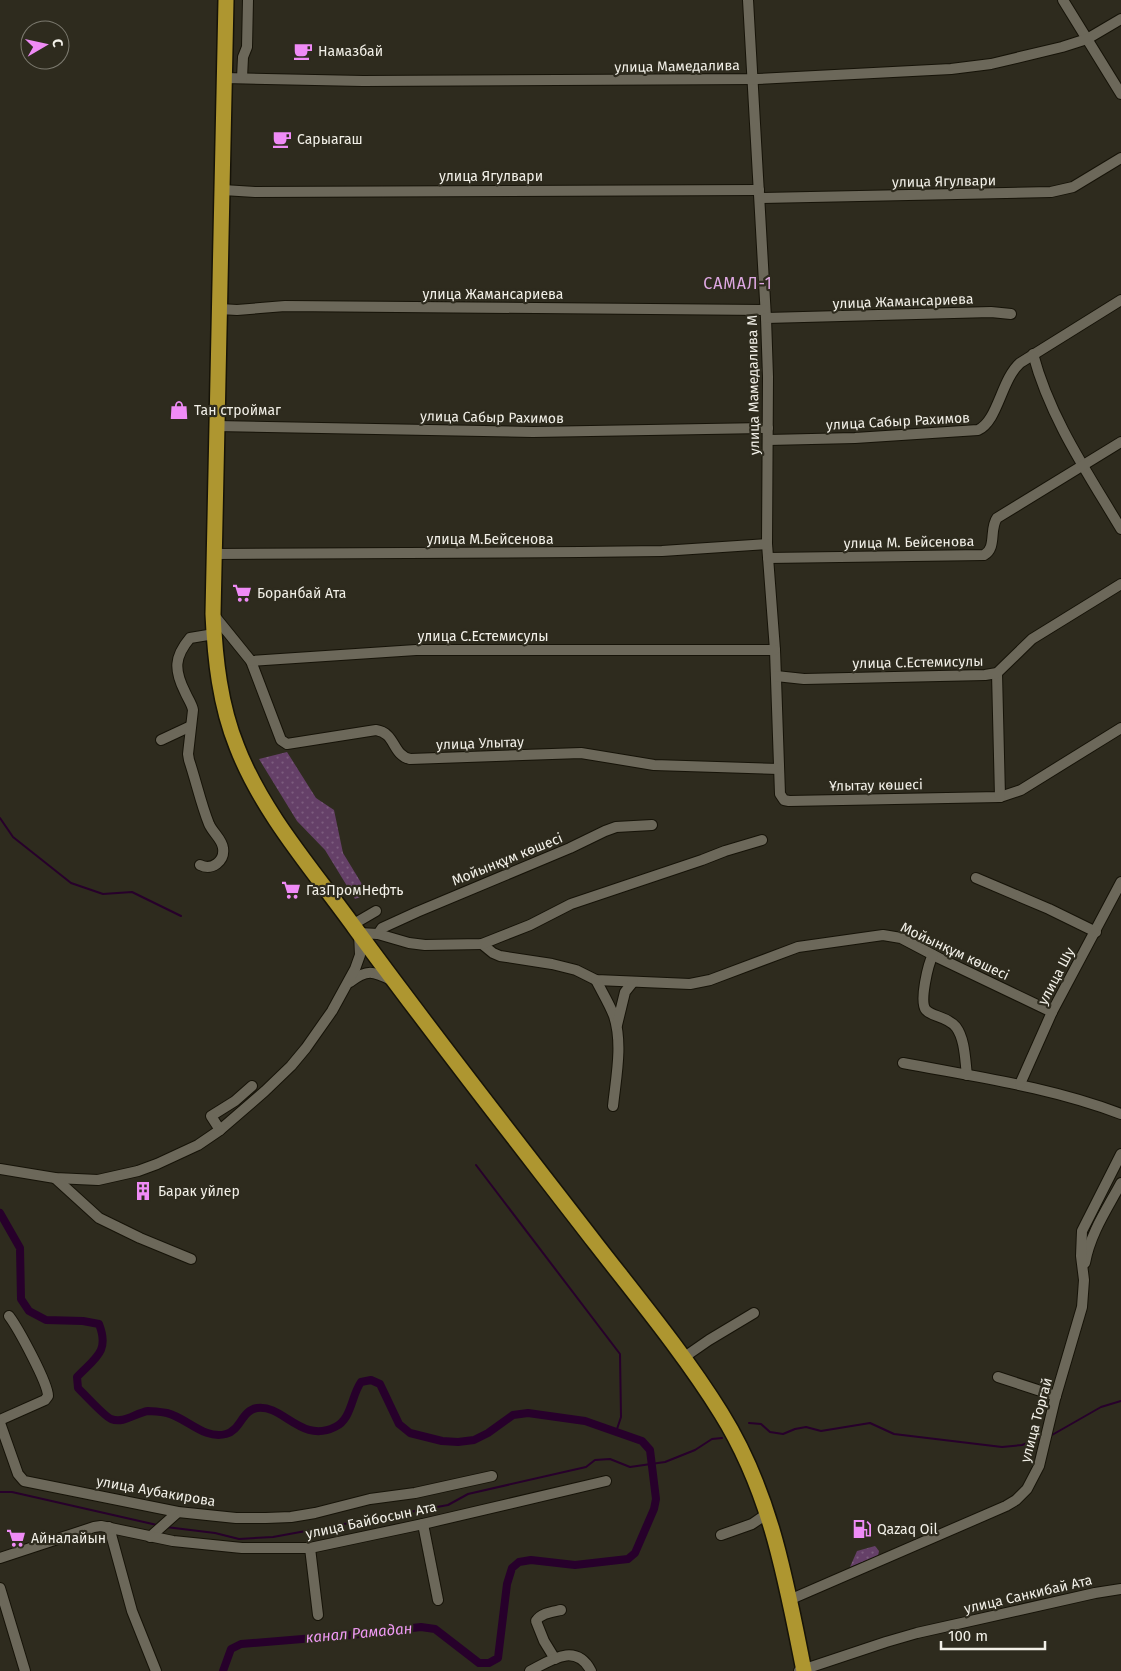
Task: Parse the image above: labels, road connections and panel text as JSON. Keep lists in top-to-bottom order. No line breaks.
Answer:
{"streets":{"street":["улица Мамедалива","улица Ягулвари","улица Жамансариева","улица Мамедалива М","улица Сабыр Рахимов","улица М.Бейсенова","улица М. Бейсенова","улица С.Естемисулы","улица Улытау","Ұлытау көшесі","Мойынқұм көшесі","улица Шу","улица Торгай","улица Аубакирова","улица Байбосын Ата","улица Санкибай Ата"]},"crossings":[["улица Мамедалива","улица Мамедалива М"],["улица Ягулвари","улица Мамедалива М"],["улица Жамансариева","улица Мамедалива М"],["улица Мамедалива М","улица Сабыр Рахимов"],["улица Мамедалива М","улица М.Бейсенова"],["улица Мамедалива М","улица М. Бейсенова"],["улица Мамедалива М","улица С.Естемисулы"],["улица Мамедалива М","улица Улытау"],["улица Мамедалива М","Ұлытау көшесі"],["улица С.Естемисулы","улица Улытау"],["улица Улытау","Ұлытау көшесі"],["Мойынқұм көшесі","улица Шу"]],"districts":["САМАЛ-1"],"water":["канал Рамадан"],"places":{"cafe":["Намазбай","Сарыагаш"],"shop":["Тан строймаг"],"supermarket":["Боранбай Ата","ГазПромНефть","Айналайын"],"building":["Барак уйлер"],"fuel station":["Qazaq Oil"]},"scale_bar":"100 m","north":"right"}
